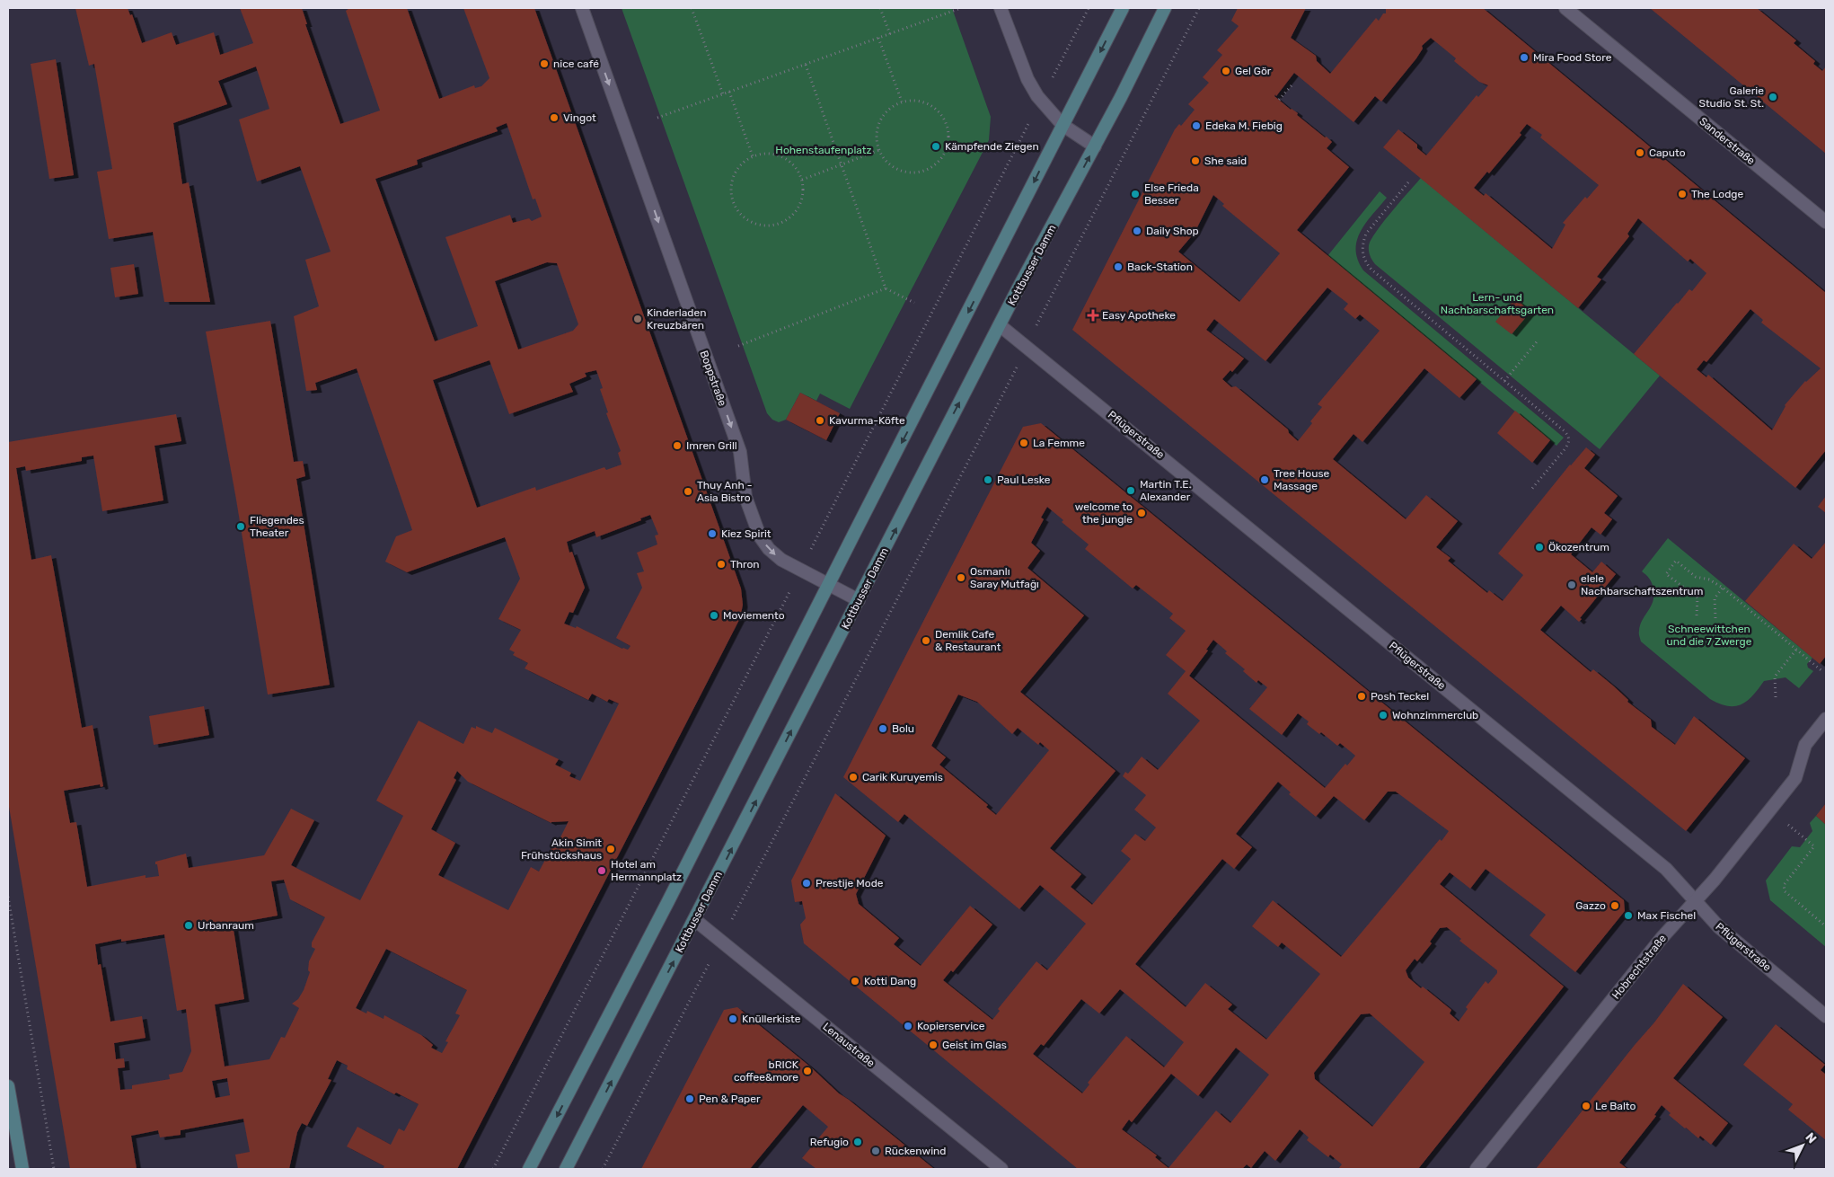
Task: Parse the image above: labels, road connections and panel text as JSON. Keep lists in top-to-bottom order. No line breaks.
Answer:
{"streets":{"main road":["Kottbusser Damm"],"street":["Sanderstraße","Boppstraße","Pflügerstraße","Hobrechtstraße","Lenaustraße"]},"crossings":[["Kottbusser Damm","Boppstraße"],["Kottbusser Damm","Pflügerstraße"],["Kottbusser Damm","Lenaustraße"],["Pflügerstraße","Hobrechtstraße"]],"one_way":["Boppstraße"],"parks":["Hohenstaufenplatz","Lern- und Nachbarschaftsgarten","Schneewittchen und die 7 Zwerge"],"places":{"other":["Mira Food Store","nice café","Gel Gör","Galerie Studio St. St.","Vingot","Edeka M. Fiebig","Kämpfende Ziegen","Caputo","She said","Else Frieda Besser","The Lodge","Daily Shop","Back-Station","Kinderladen Kreuzbären","Kavurma-Köfte","La Femme","Imren Grill","Paul Leske","Tree House Massage","Martin T.E. Alexander","Thuy Anh - Asia Bistro","welcome to the jungle","Fliegendes Theater","Kiez Spirit","Ökozentrum","Thron","Osmanlı Saray Mutfağı","elele Nachbarschaftszentrum","Moviemento","Demlik Cafe & Restaurant","Posh Teckel","Wohnzimmerclub","Bolu","Carik Kuruyemis","Akin Simit Frühstückshaus","Hotel am Hermannplatz","Prestije Mode","Gazzo","Max Fischel","Urbanraum","Kotti Dang","Knüllerkiste","Kopierservice","Geist im Glas","bRICK coffee&more","Pen & Paper","Le Balto","Refugio","Rückenwind"],"health":["Easy Apotheke"]},"north":"top right"}
